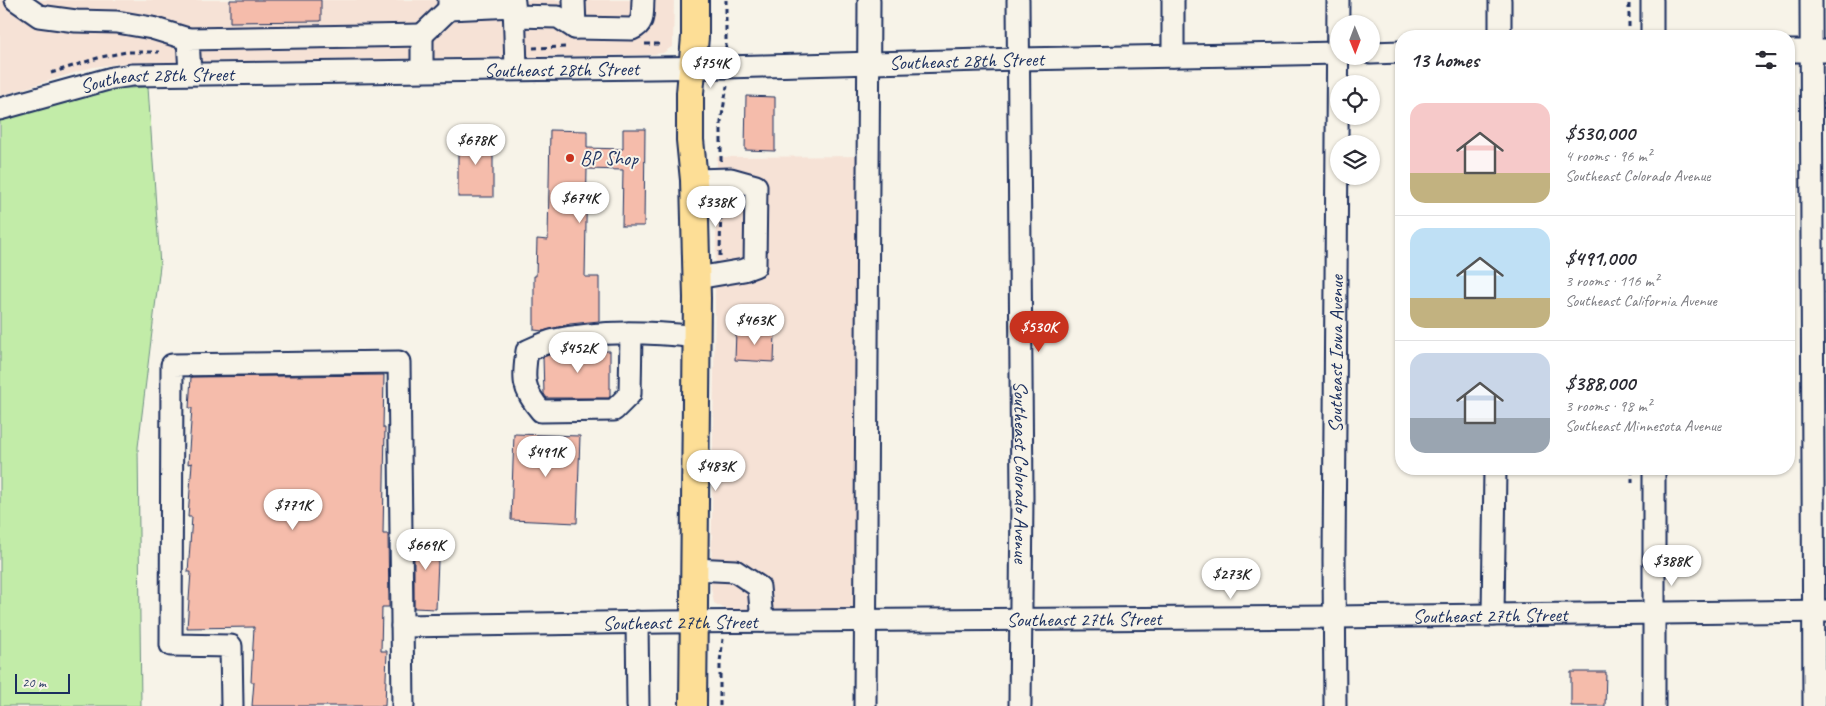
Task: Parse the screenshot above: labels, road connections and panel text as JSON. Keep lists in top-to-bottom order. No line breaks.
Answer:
{"streets":{"street":["Southeast 28th Street","Southeast Iowa Avenue","Southeast Colorado Avenue","Southeast 27th Street"]},"crossings":[["Southeast 28th Street","Southeast Colorado Avenue"],["Southeast Iowa Avenue","Southeast 27th Street"],["Southeast Colorado Avenue","Southeast 27th Street"]],"places":["BP Shop"],"scale_bar":"20 m","north":"bottom","page":{"heading":"13 homes","price":["$754K","$678K","$674K","$338K","$463K","$530K","$452K","$491K","$483K","$771K","$669K","$388K","$273K"],"list":[{"name":"$530,000","note":"4 rooms · 96 m² · Southeast Colorado Avenue"},{"name":"$491,000","note":"3 rooms · 116 m² · Southeast California Avenue"},{"name":"$388,000","note":"3 rooms · 98 m² · Southeast Minnesota Avenue"}],"scale":"20 m"}}
